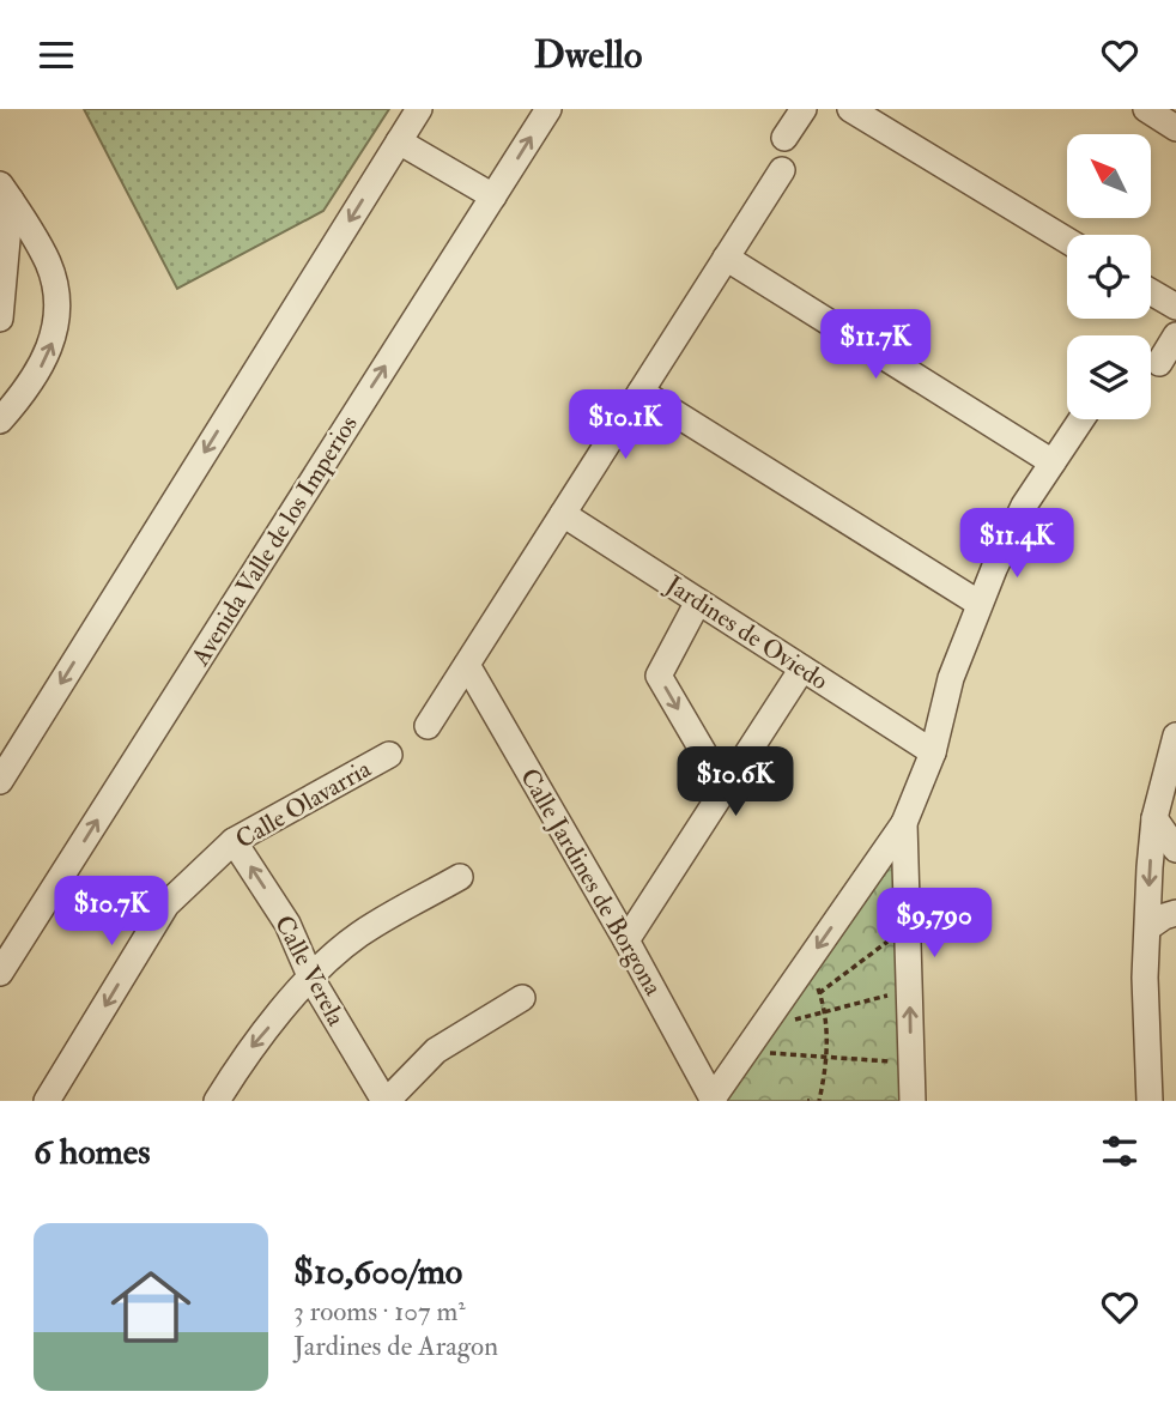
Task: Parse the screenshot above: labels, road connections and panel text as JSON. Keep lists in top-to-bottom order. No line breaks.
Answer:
{"streets":{"street":["Avenida Valle de los Imperios","Jardines de Oviedo","Calle Olavarria","Calle Jardines de Borgona","Calle Verela"]},"crossings":[["Calle Olavarria","Calle Verela"]],"one_way":["Calle Verela"],"north":"top left","page":{"header":"Dwello","price":["$11.7K","$10.1K","$11.4K","$10.6K","$10.7K","$9,790"],"heading":"6 homes","list":[{"name":"$10,600/mo","note":"3 rooms · 107 m² · Jardines de Aragon"}]}}
